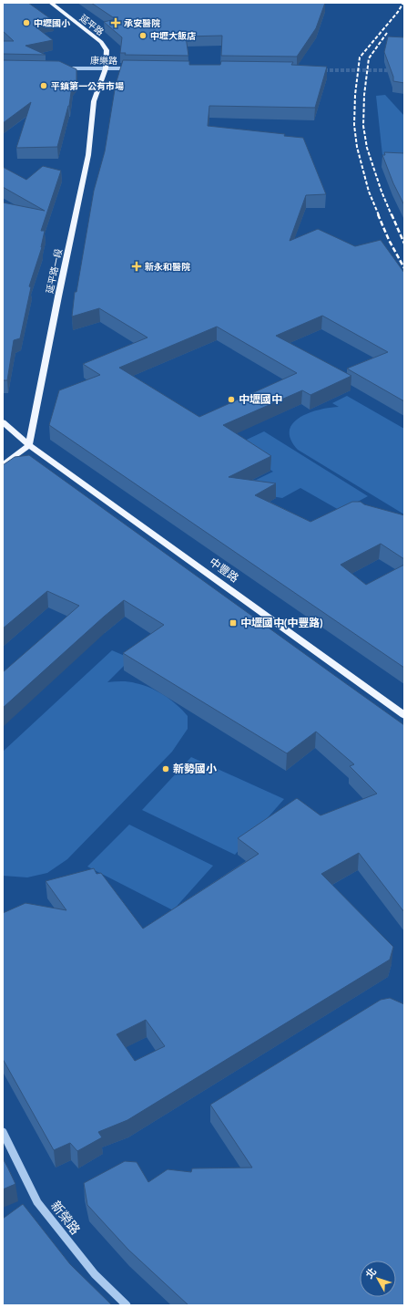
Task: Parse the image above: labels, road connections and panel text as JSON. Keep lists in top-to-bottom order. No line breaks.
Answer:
{"streets":{"main road":["延平路","延平路一段","中豐路"],"street":["康樂路","新榮路"]},"crossings":[["延平路","康樂路"],["延平路","延平路一段"],["康樂路","延平路一段"],["延平路一段","中豐路"]],"places":{"other":["中壢國小","中壢大飯店","平鎮第一公有市場","中壢國中","新勢國小"],"health":["承安醫院","新永和醫院"],"transit":["中壢國中(中豐路)"]},"north":"top left"}
